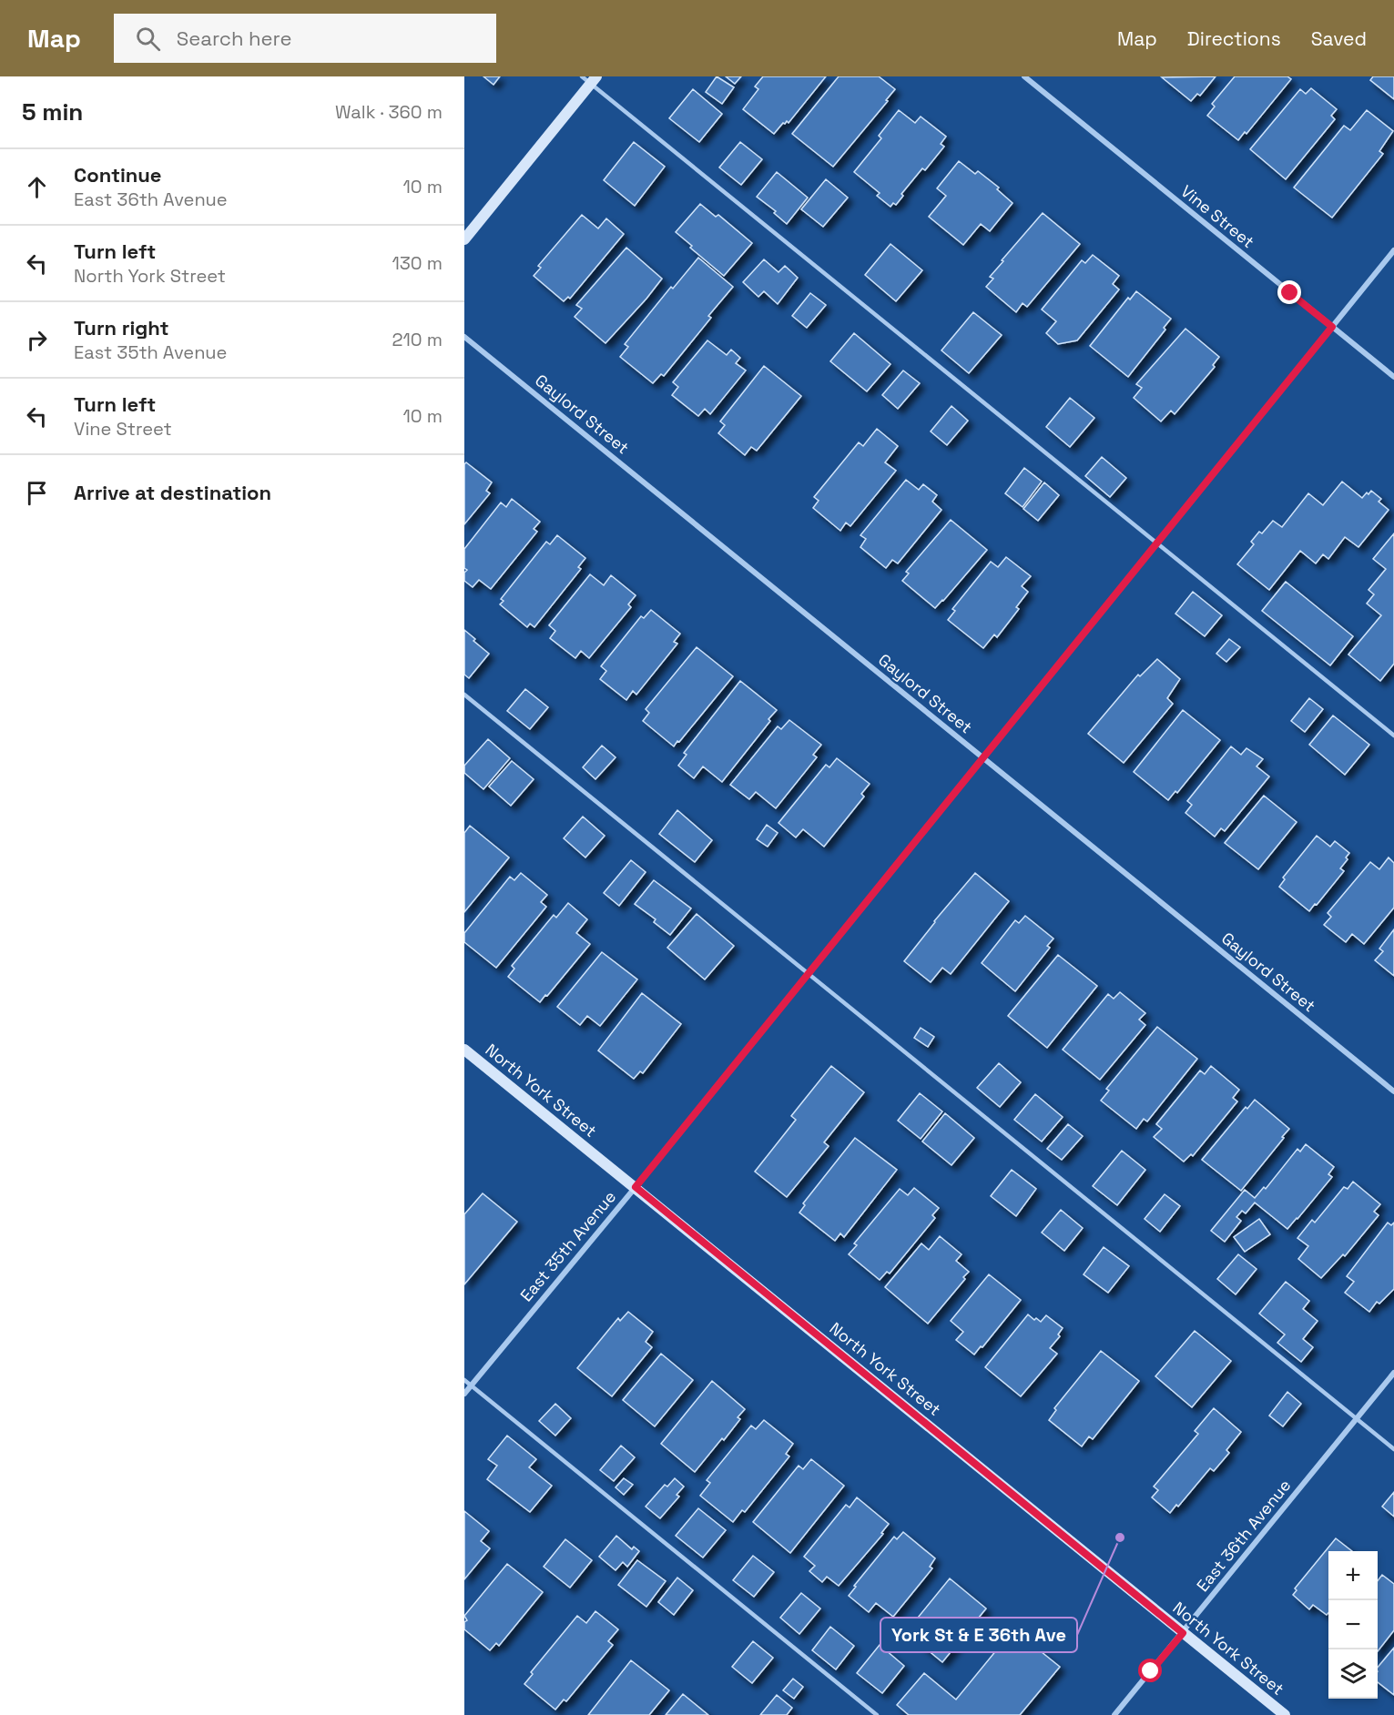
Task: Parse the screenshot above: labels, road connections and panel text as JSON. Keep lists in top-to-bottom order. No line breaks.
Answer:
{"streets":{"main road":["North York Street"],"street":["Vine Street","Gaylord Street","East 35th Avenue","East 36th Avenue"]},"crossings":[["Vine Street","East 35th Avenue"],["Gaylord Street","East 35th Avenue"],["North York Street","East 35th Avenue"],["North York Street","East 36th Avenue"]],"places":["York St & E 36th Ave"],"page":{"header":"Map","search":"Search here","nav":["Map","Directions","Saved"],"heading":["5 min","Walk · 360 m"],"list":[["Continue","East 36th Avenue","10 m"],["Turn left","North York Street","130 m"],["Turn right","East 35th Avenue","210 m"],["Turn left","Vine Street","10 m"],"Arrive at destination"],"map_buttons":["+","−"]}}
